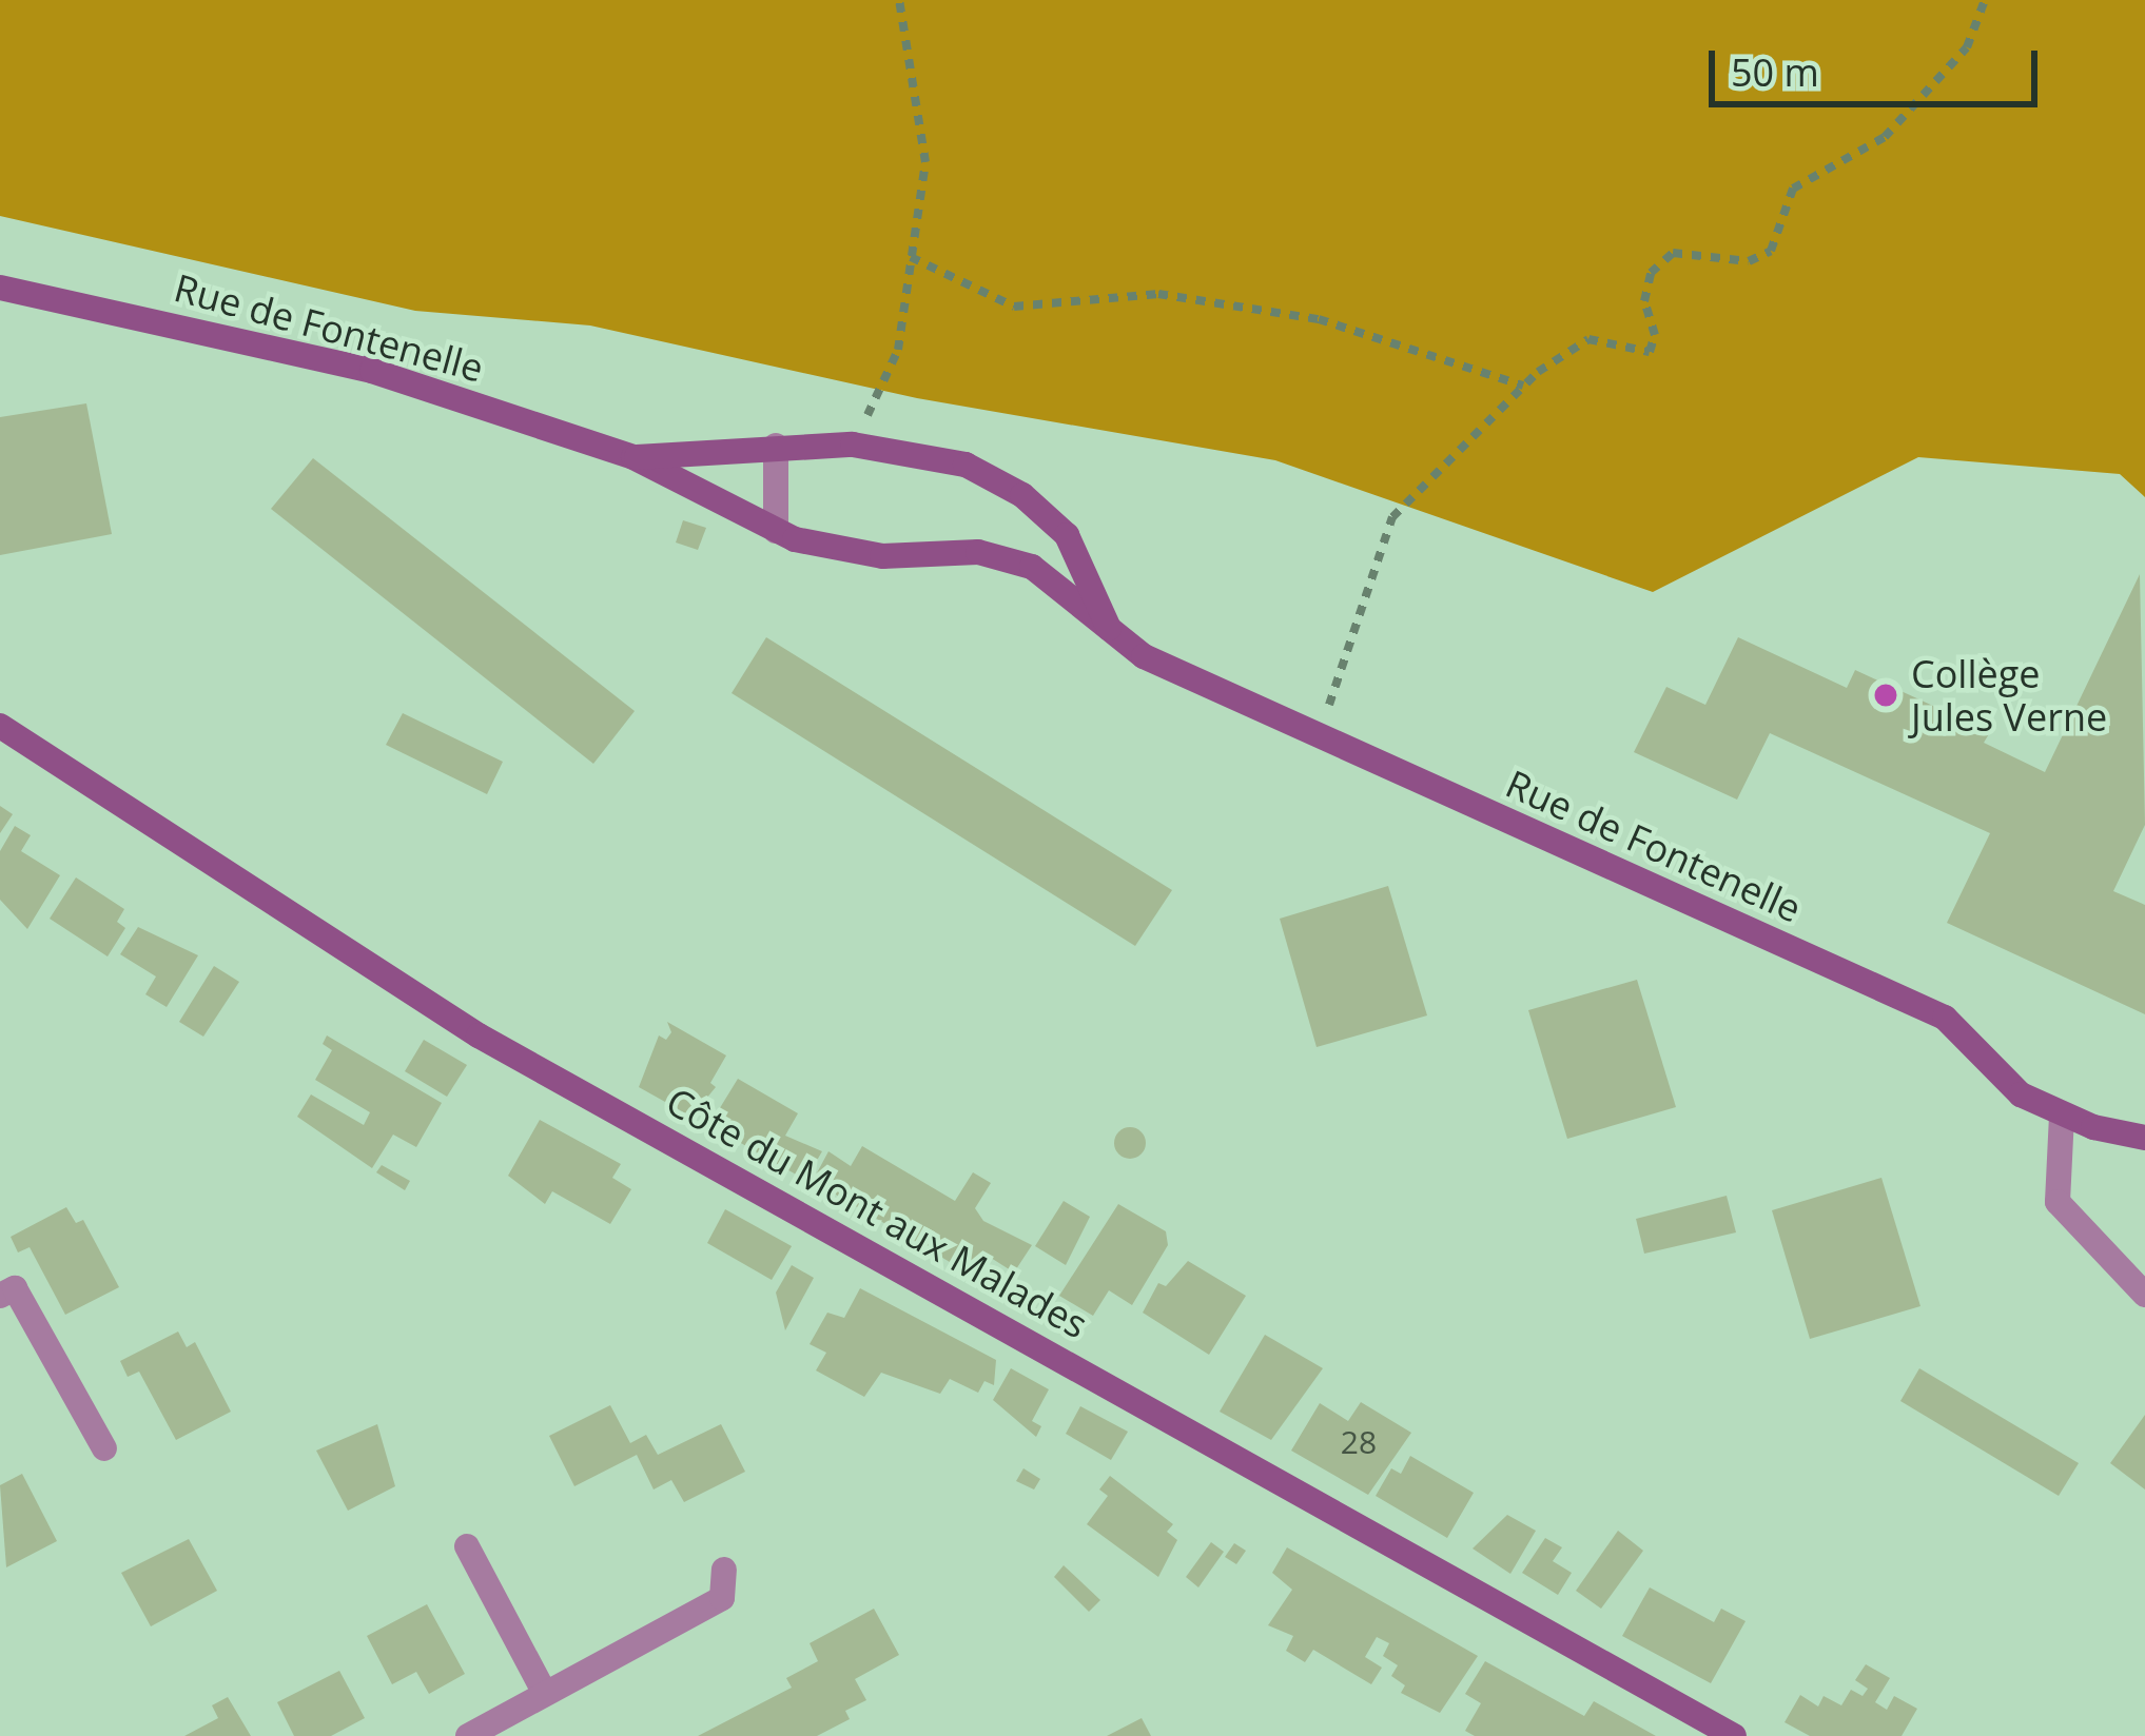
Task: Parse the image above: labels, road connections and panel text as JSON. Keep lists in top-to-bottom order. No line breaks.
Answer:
{"streets":{"street":["Rue de Fontenelle","Côte du Mont aux Malades"]},"places":["Collège Jules Verne"],"house_numbers":["28"],"scale_bar":"50 m"}
